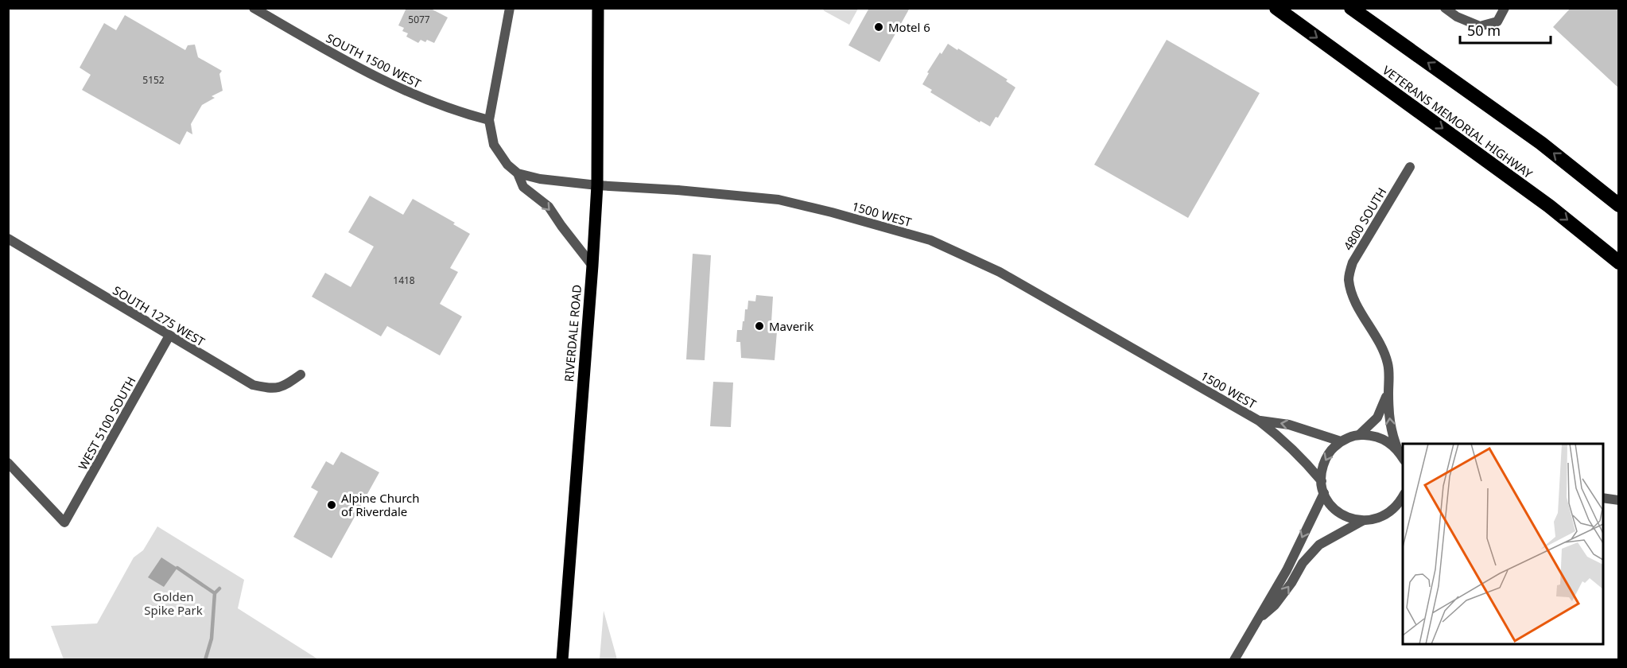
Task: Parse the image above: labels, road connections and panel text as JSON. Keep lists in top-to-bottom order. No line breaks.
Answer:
{"streets":{"highway":["VETERANS MEMORIAL HIGHWAY"],"main road":["RIVERDALE ROAD"],"street":["SOUTH 1500 WEST","1500 WEST","4800 SOUTH","SOUTH 1275 WEST","WEST 5100 SOUTH"]},"crossings":[["1500 WEST","RIVERDALE ROAD"],["SOUTH 1275 WEST","WEST 5100 SOUTH"]],"parks":["Golden Spike Park"],"places":["Motel 6","Maverik","Alpine Church of Riverdale"],"house_numbers":["5077","5152","1418"],"scale_bar":"50 m"}
